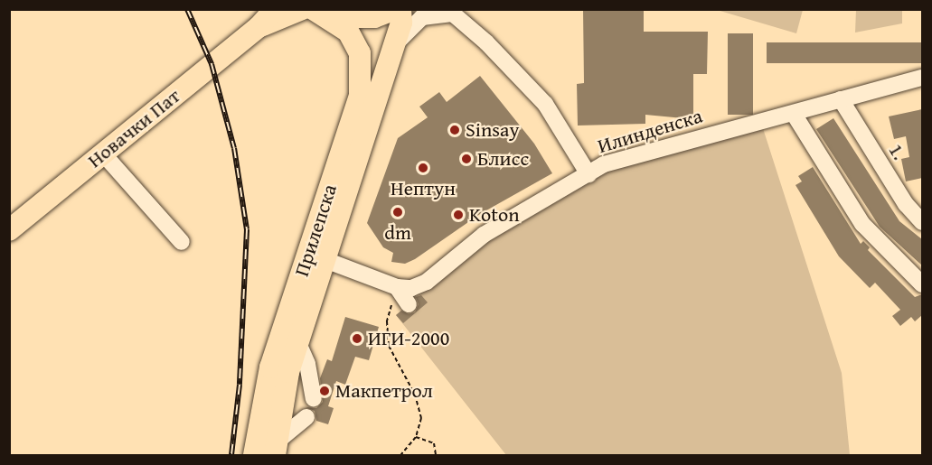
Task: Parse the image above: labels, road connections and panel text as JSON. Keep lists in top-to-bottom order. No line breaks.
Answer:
{"streets":{"main road":["Новачки Пат","Прилепска"],"street":["Илинденска","1."]},"crossings":[["Илинденска","1."],["Илинденска","Прилепска"]],"places":["Sinsay","Блисс","Нептун","dm","Koton","ИГИ-2000","Макпетрол"]}
